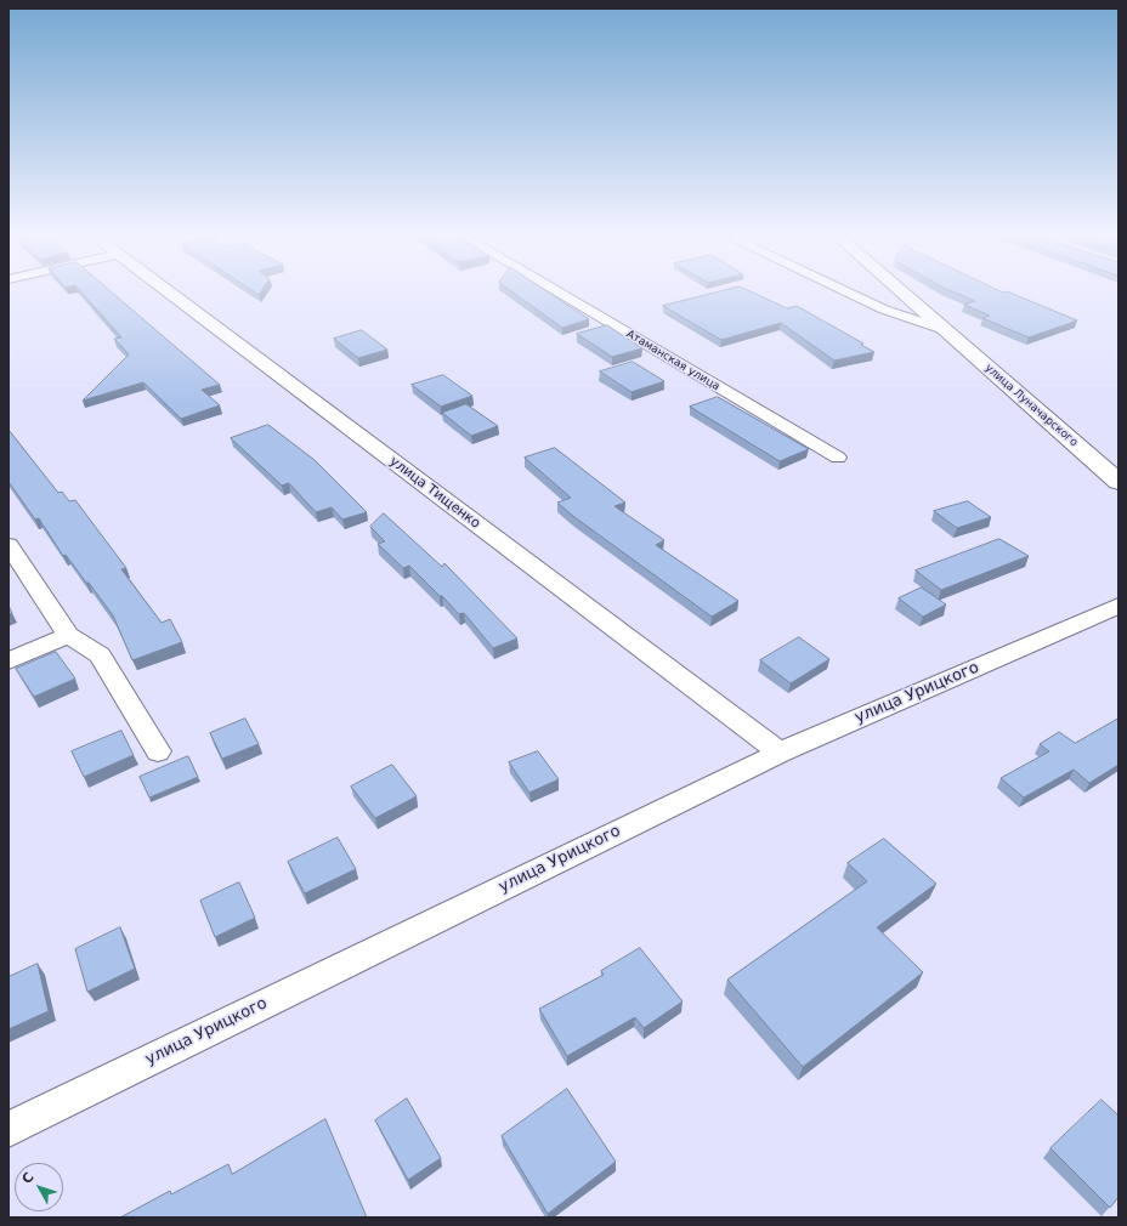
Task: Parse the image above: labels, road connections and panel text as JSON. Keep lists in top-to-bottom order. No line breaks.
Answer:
{"streets":{"main road":["улица Луначарского"],"street":["Атаманская улица","улица Тищенко","улица Урицкого"]},"crossings":[["улица Тищенко","улица Урицкого"]],"north":"top left"}
